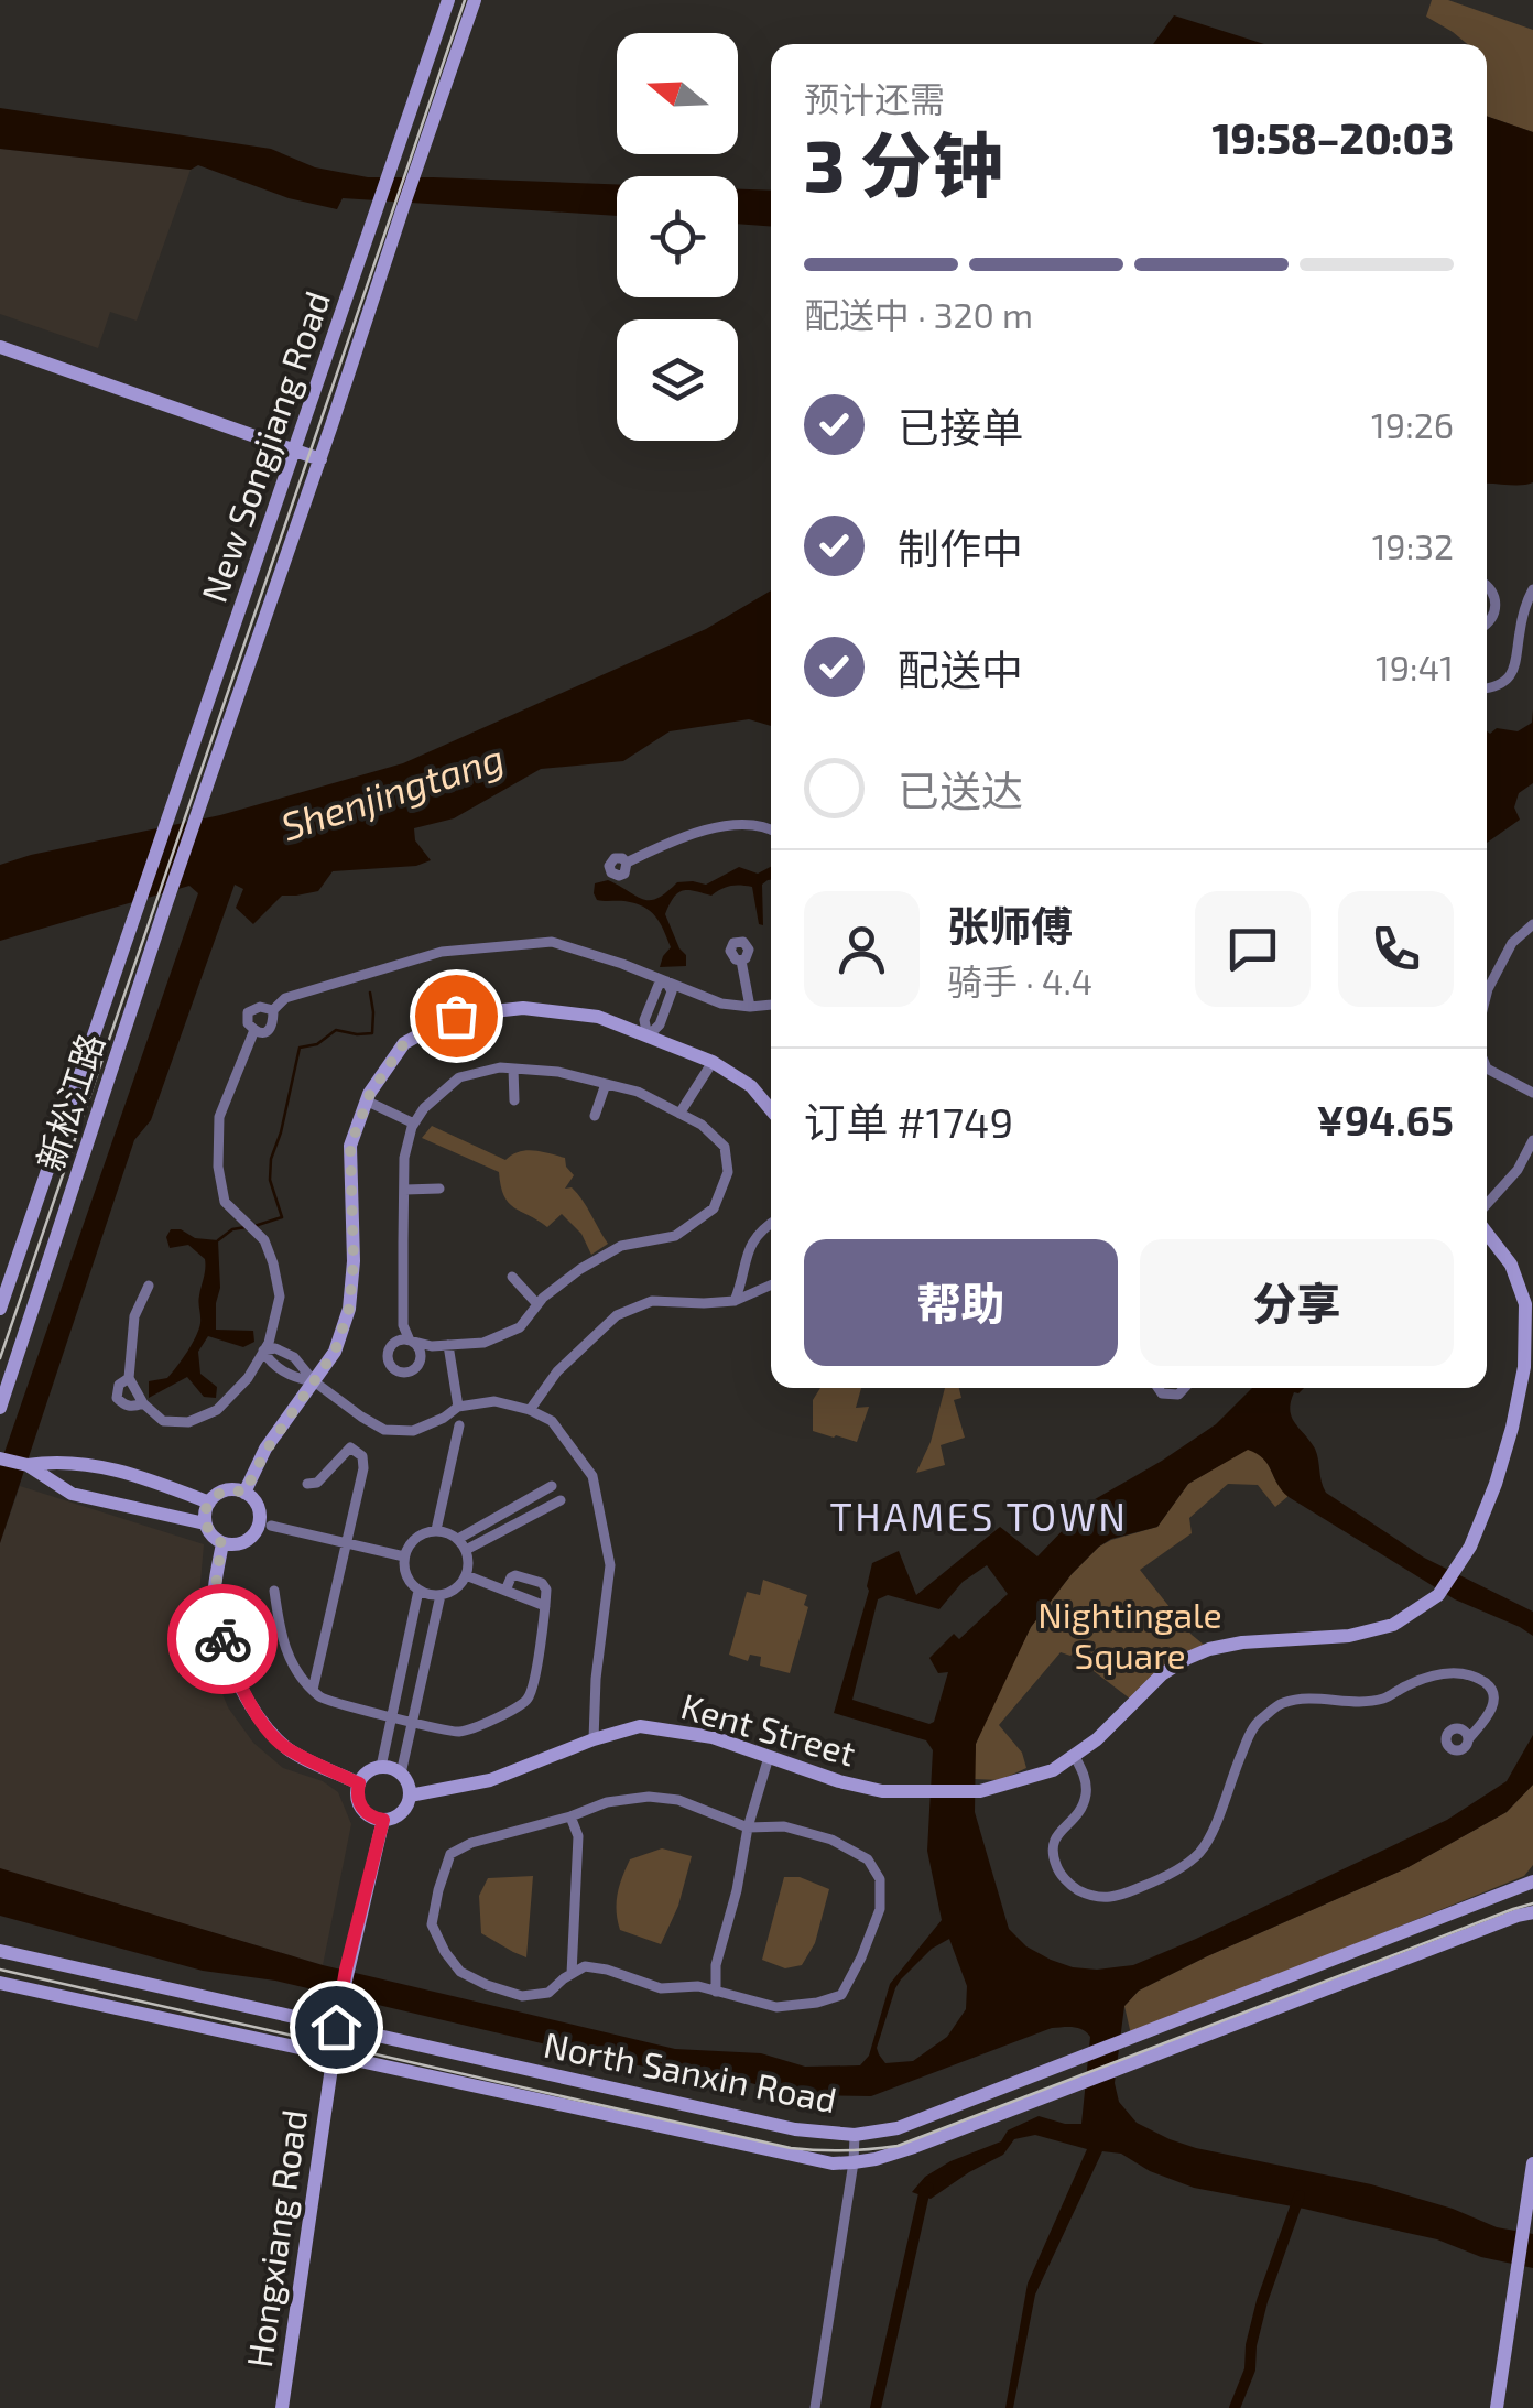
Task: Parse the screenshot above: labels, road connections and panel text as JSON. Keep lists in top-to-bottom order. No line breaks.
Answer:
{"streets":{"main road":["New Songjiang Road","新松江路","Kent Street","North Sanxin Road","Hongxiang Road"]},"crossings":[["New Songjiang Road","新松江路"],["Kent Street","Hongxiang Road"],["North Sanxin Road","Hongxiang Road"]],"districts":["THAMES TOWN"],"water":["Shenjingtang"],"parks":["Nightingale Square"],"north":"left","page":{"heading":["3 分钟","预计还需","19:58–20:03"],"panel":["张师傅","骑手 · 4.4","订单 #1749","¥94.65"],"bar":"配送中 · 320 m","list":[["已接单","19:26"],["制作中","19:32"],["配送中","19:41"],"已送达"],"buttons":["帮助","分享"]}}
